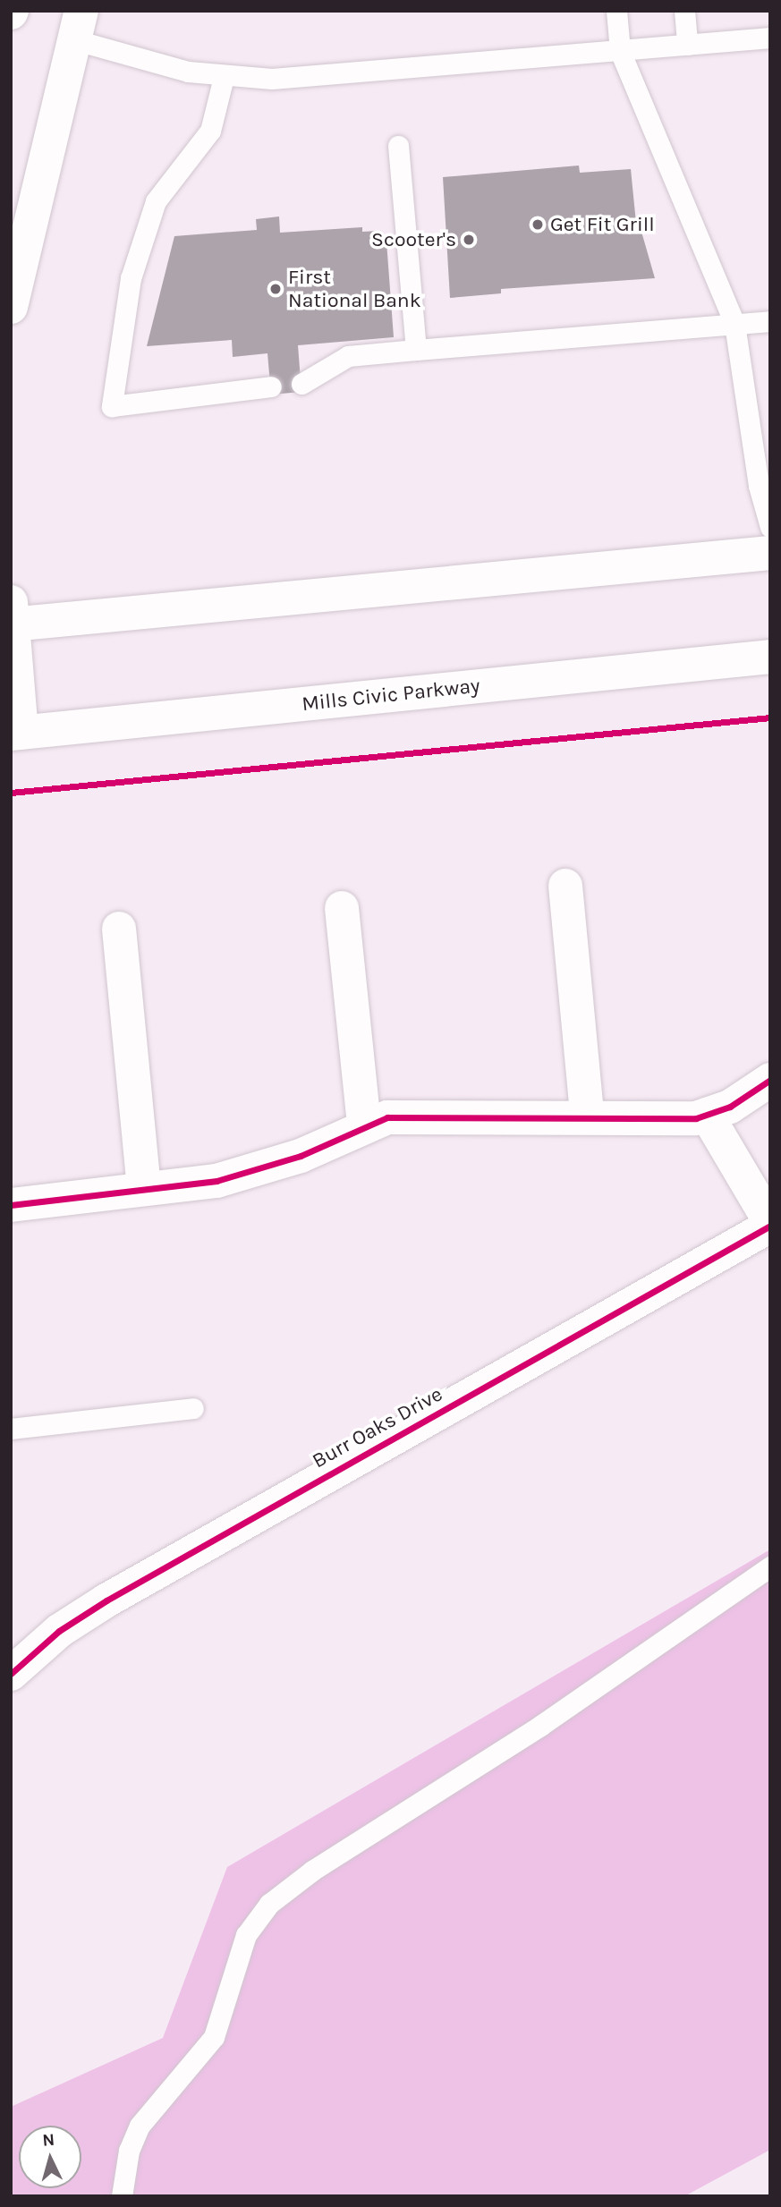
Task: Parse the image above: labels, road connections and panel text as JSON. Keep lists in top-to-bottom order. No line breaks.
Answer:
{"streets":{"street":["Mills Civic Parkway","Burr Oaks Drive"]},"places":["Get Fit Grill","Scooter's","First National Bank"],"north":"top"}
